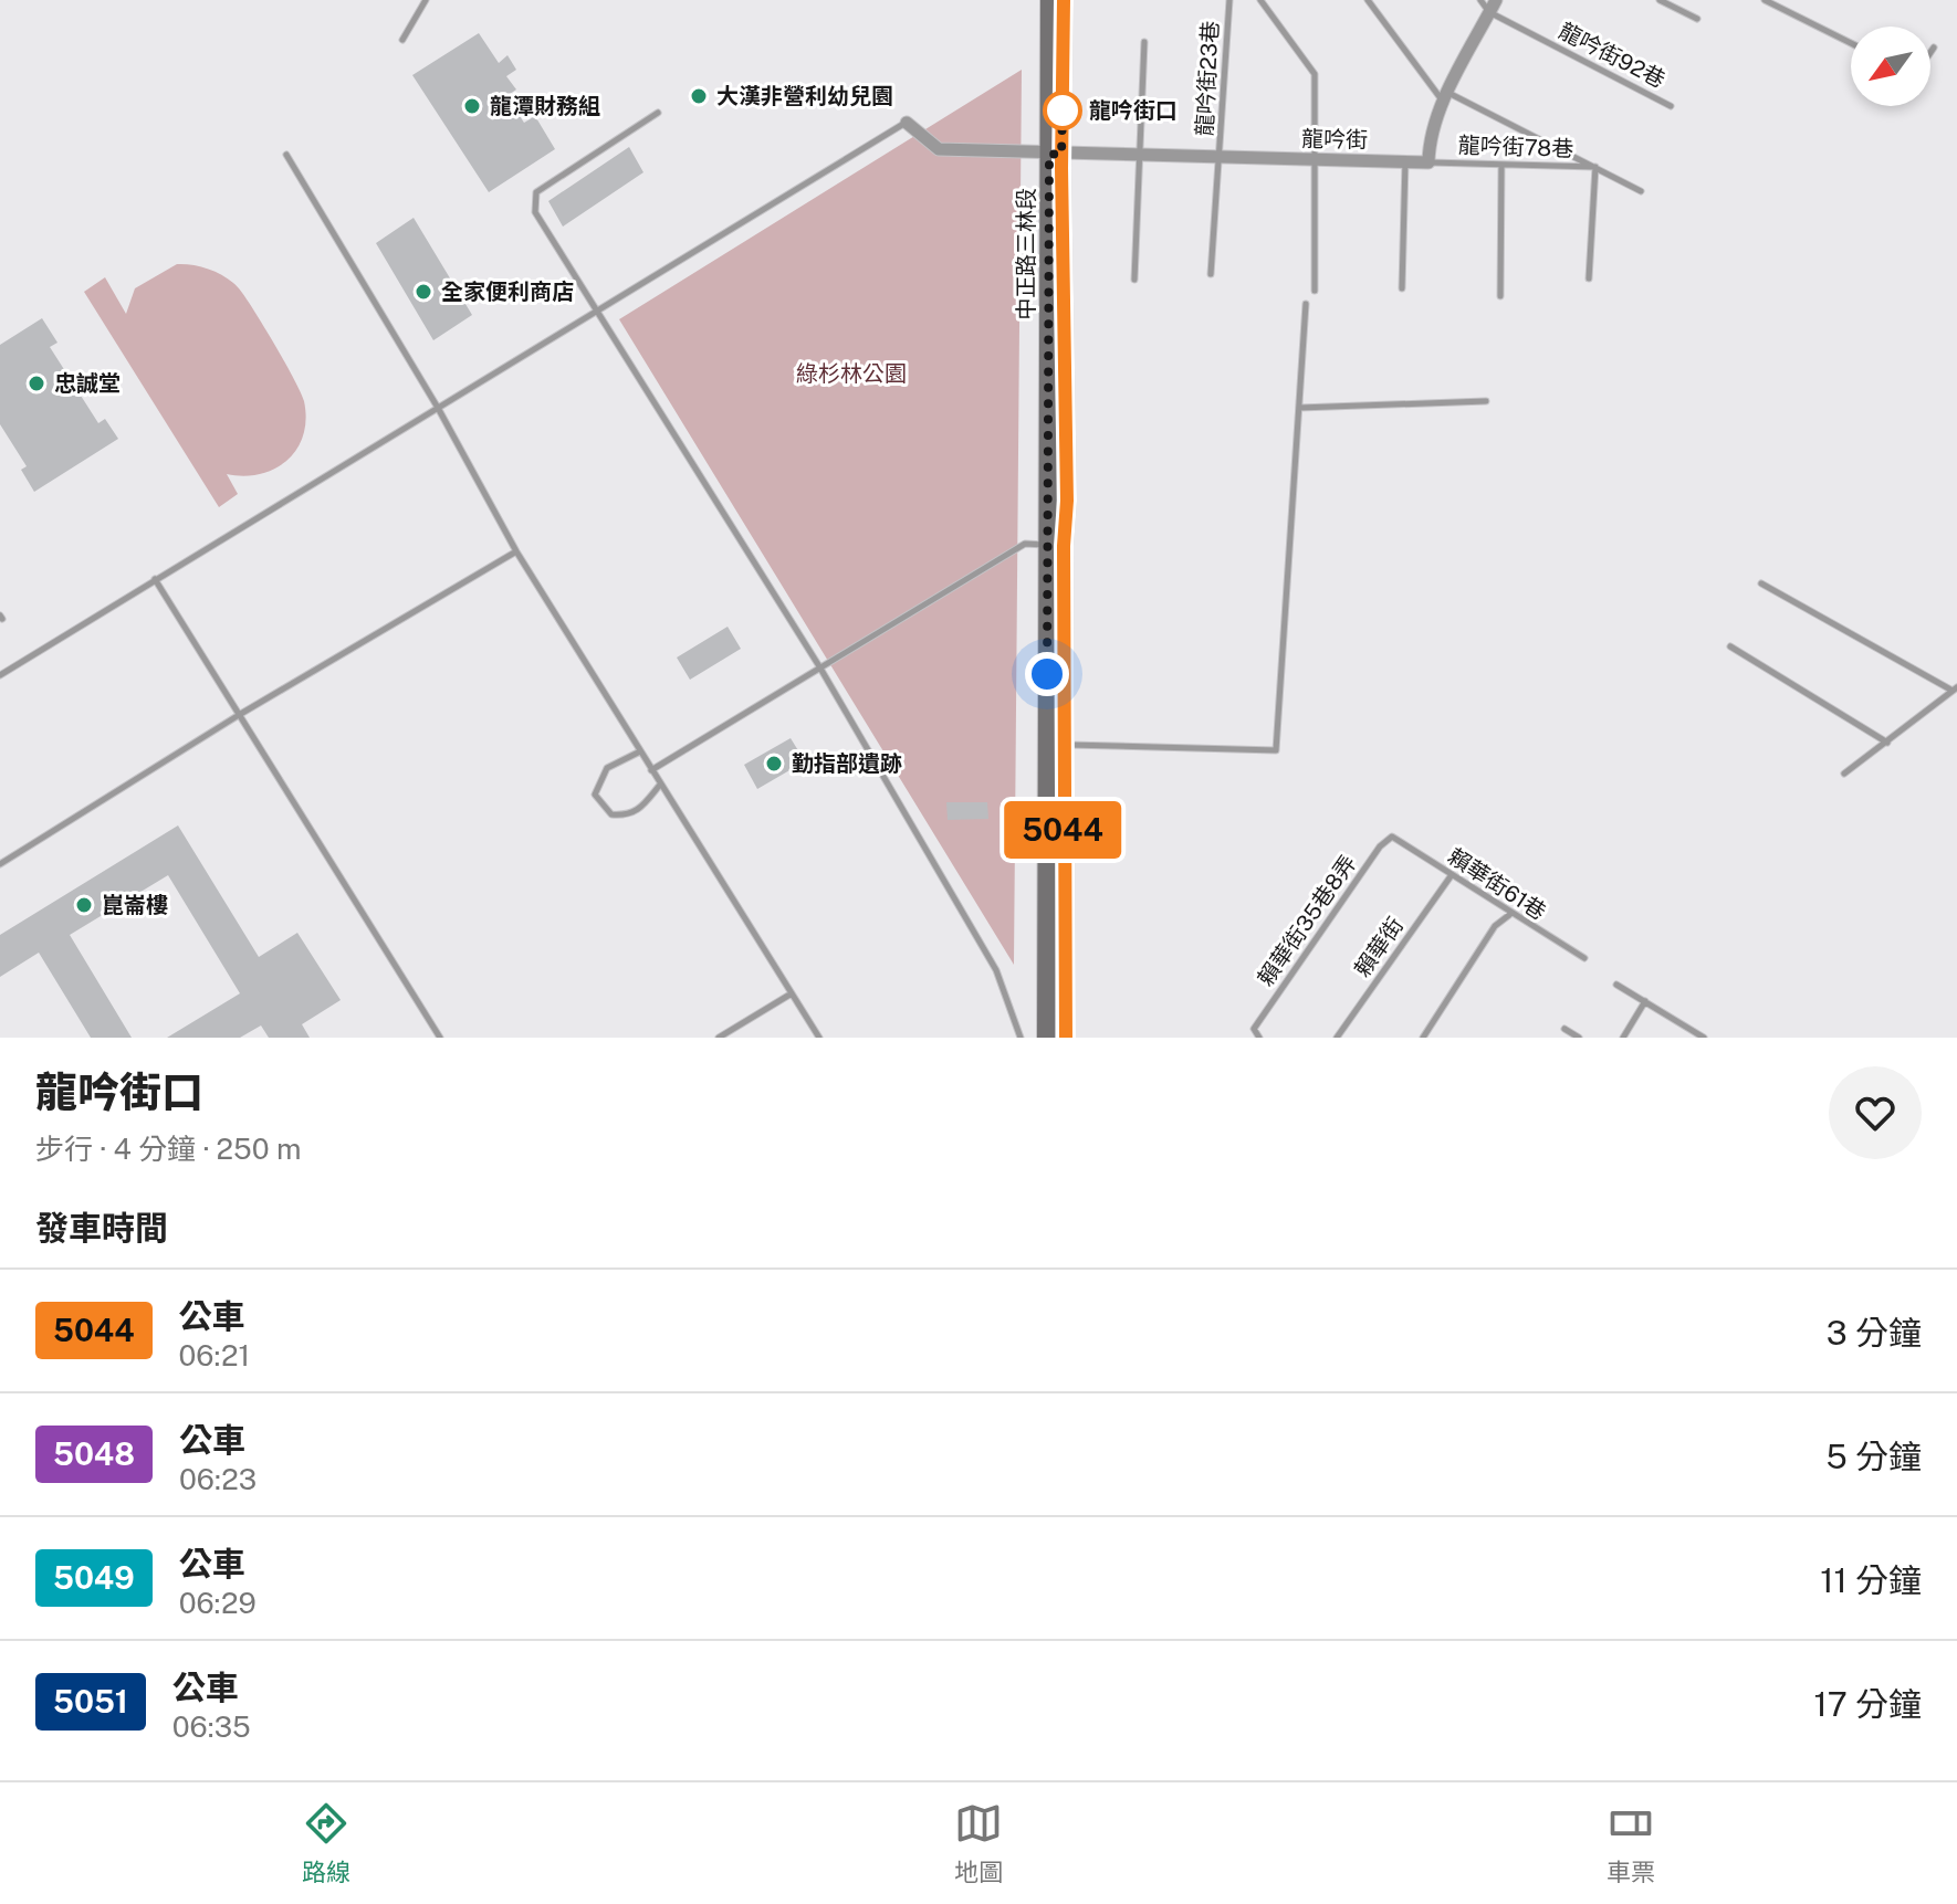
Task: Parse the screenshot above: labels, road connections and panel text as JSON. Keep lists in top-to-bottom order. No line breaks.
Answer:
{"streets":{"main road":["中正路三林段"],"street":["龍吟街"],"lane":["龍吟街92巷","龍吟街23巷","龍吟街78巷","賴華街61巷","賴華街35巷8弄","賴華街"]},"crossings":[["龍吟街23巷","龍吟街"],["龍吟街","龍吟街78巷"],["龍吟街","中正路三林段"],["賴華街61巷","賴華街35巷8弄"],["賴華街61巷","賴華街"]],"parks":["綠杉林公園"],"places":["大漢非營利幼兒園","龍潭財務組","龍吟街口","全家便利商店","忠誠堂","勤指部遺跡","崑崙樓"],"lines":["bus line 5044"],"north":"bottom left","page":{"on_map":"5044","heading":[["龍吟街口","步行 · 4 分鐘 · 250 m"],"發車時間"],"list":[{"mark":"5044","name":"公車","note":"06:21","value":"3 分鐘"},{"mark":"5048","name":"公車","note":"06:23","value":"5 分鐘"},{"mark":"5049","name":"公車","note":"06:29","value":"11 分鐘"},{"mark":"5051","name":"公車","note":"06:35","value":"17 分鐘"}],"tabs":["路線","地圖","車票"]}}
